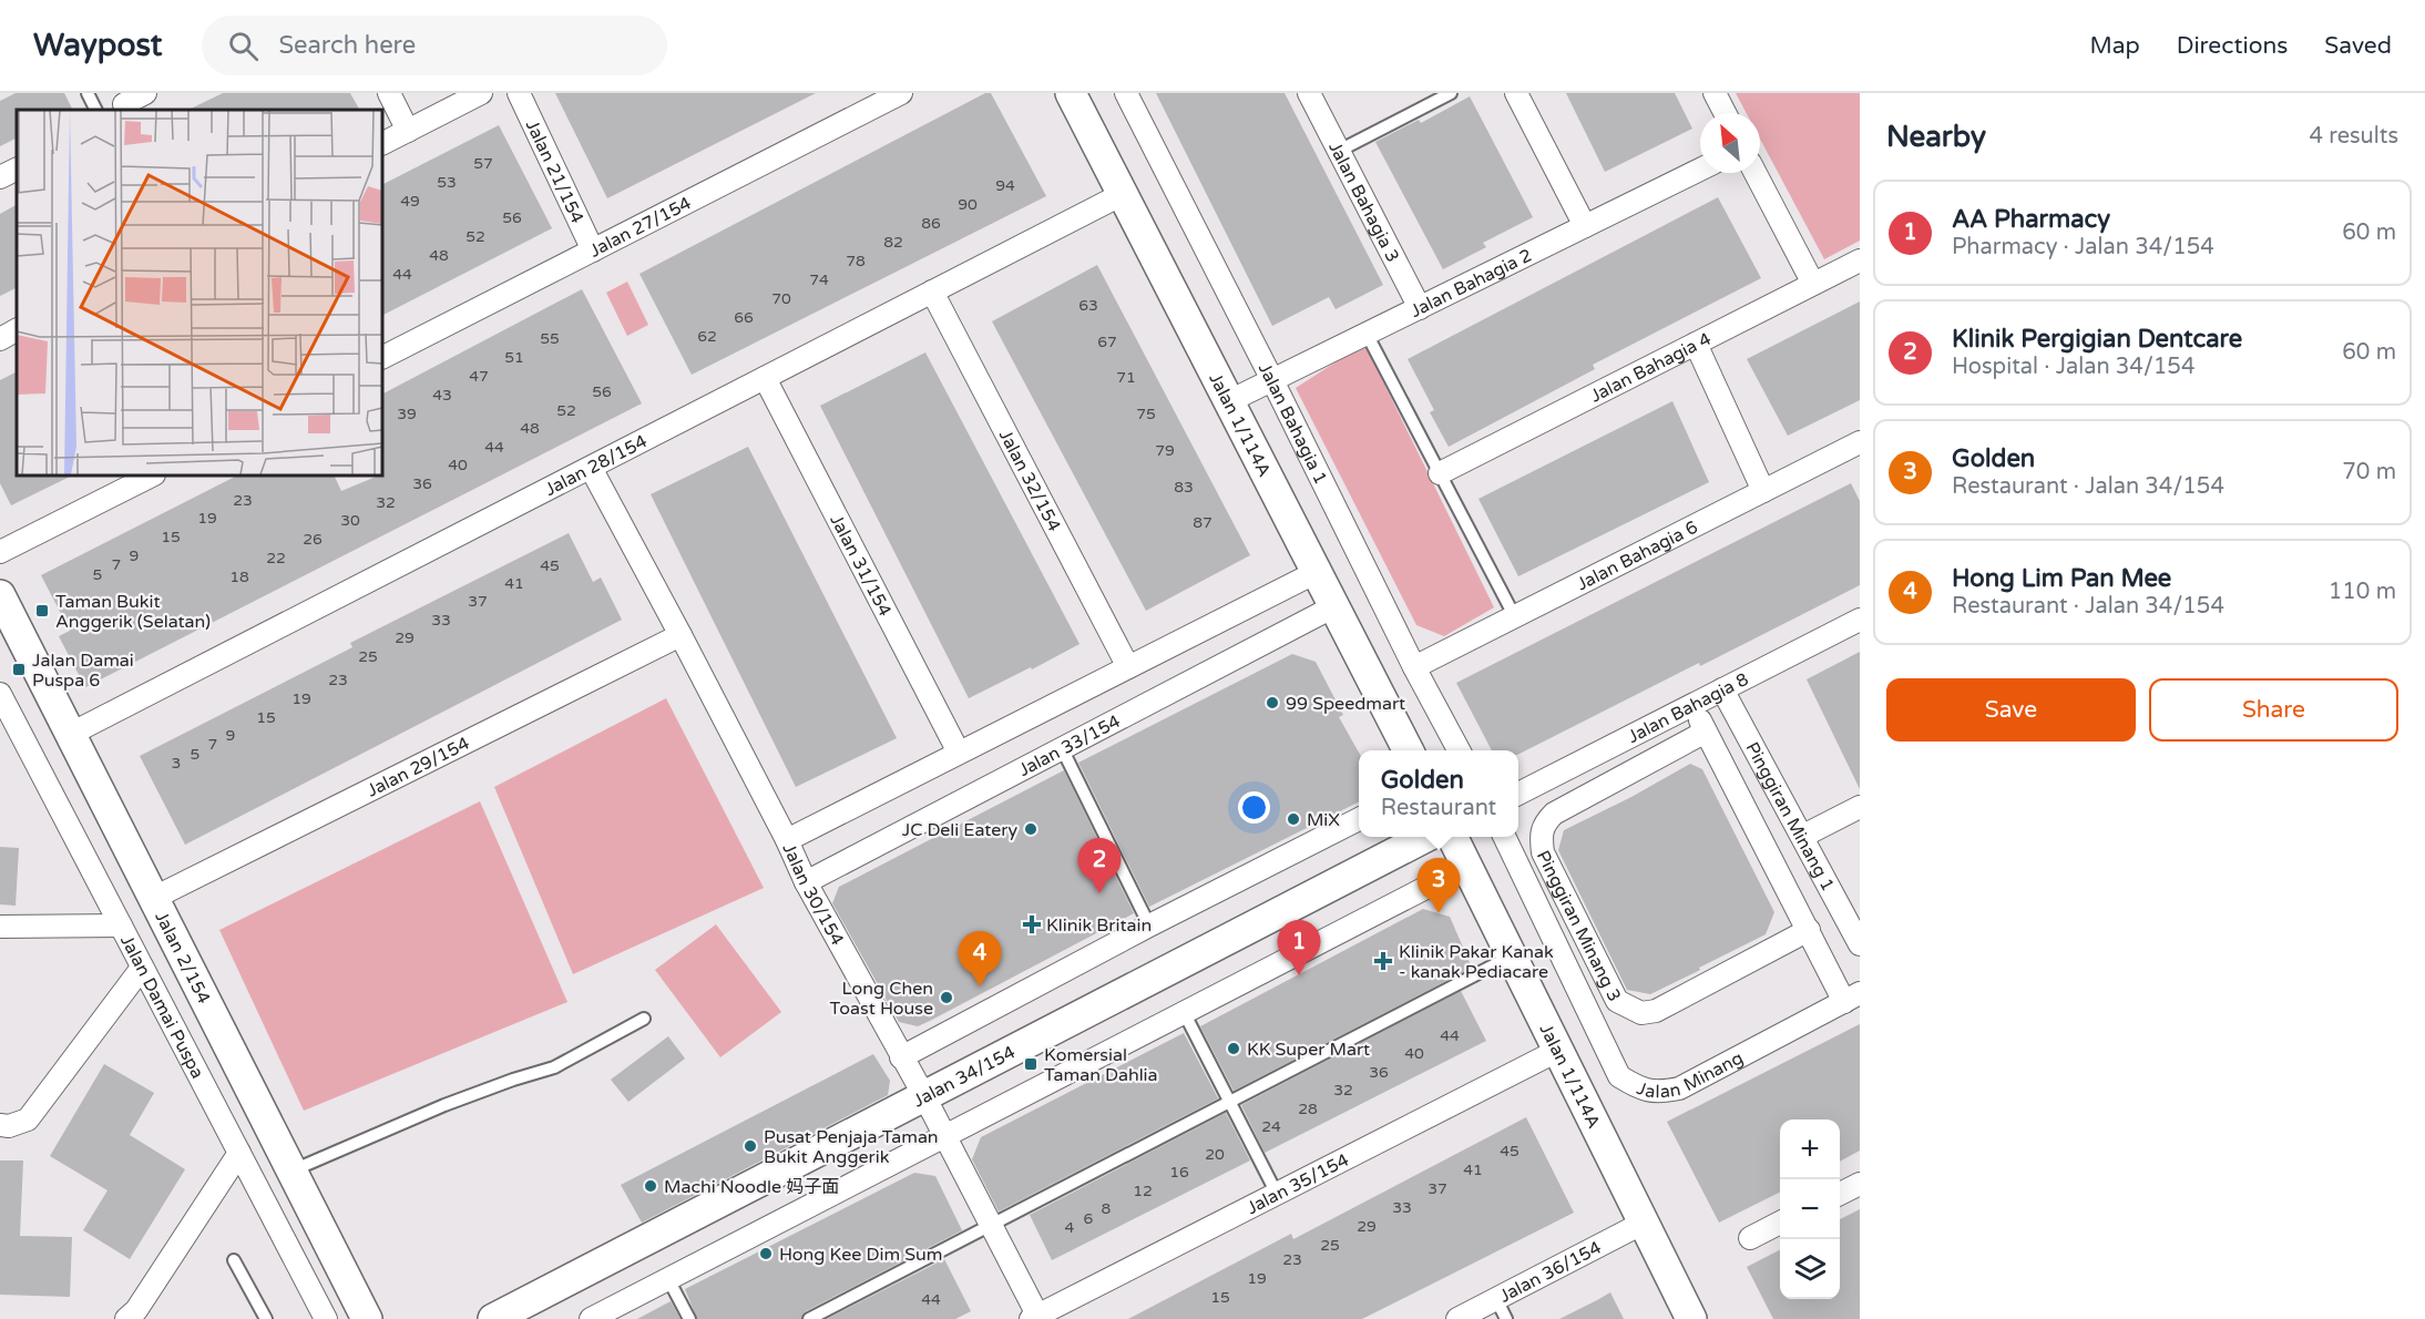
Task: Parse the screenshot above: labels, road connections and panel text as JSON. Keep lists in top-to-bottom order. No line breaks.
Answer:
{"streets":{"street":["Jalan 21/154","Jalan Bahagia 3","Jalan 27/154","Jalan Bahagia 2","Jalan Bahagia 4","Jalan 1/114A","Jalan Bahagia 1","Jalan 28/154","Jalan 32/154","Jalan Bahagia 6","Jalan 31/154","Jalan Bahagia 8","Jalan 33/154","Jalan 29/154","Pinggiran Minang 1","Jalan 30/154","Pinggiran Minang 3","Jalan 2/154","Jalan Damai Puspa","Jalan Minang","Jalan 34/154","Jalan 35/154","Jalan 36/154"]},"crossings":[["Jalan 21/154","Jalan 27/154"],["Jalan Bahagia 3","Jalan Bahagia 2"],["Jalan Bahagia 2","Jalan 1/114A"],["Jalan Bahagia 2","Jalan Bahagia 1"],["Jalan 1/114A","Jalan 28/154"],["Jalan 1/114A","Jalan 33/154"],["Jalan 1/114A","Jalan 35/154"],["Jalan 1/114A","Jalan 36/154"],["Jalan Bahagia 1","Jalan Bahagia 6"],["Jalan 28/154","Jalan 32/154"],["Jalan 28/154","Jalan 31/154"],["Jalan 28/154","Jalan 30/154"],["Jalan 28/154","Jalan 2/154"],["Jalan Bahagia 8","Pinggiran Minang 1"],["Jalan 33/154","Jalan 30/154"],["Jalan 29/154","Jalan 30/154"],["Jalan 29/154","Jalan 2/154"],["Jalan 30/154","Jalan 34/154"],["Jalan 30/154","Jalan 35/154"]],"places":{"transit":["Taman Bukit Anggerik (Selatan)","Jalan Damai Puspa 6","Komersial Taman Dahlia"],"other":["99 Speedmart","MiX","JC Deli Eatery","Long Chen Toast House","KK Super Mart","Pusat Penjaja Taman Bukit Anggerik","Machi Noodle 妈子面","Hong Kee Dim Sum"],"health":["Klinik Britain","Klinik Pakar Kanak - kanak Pediacare"]},"house_numbers":["57","53","94","49","90","56","86","52","82","48","78","44","74","70","63","66","62","55","67","51","47","71","56","43","52","39","75","48","44","79","40","36","83","23","32","19","30","87","15","26","9","22","7","45","5","18","41","37","33","29","25","23","19","15","9","7","5","3","44","40","36","32","28","24","45","20","41","16","37","12","33","8","6","29","4","25","23","19","15","44"],"north":"top left","page":{"header":"Waypost","search":"Search here","nav":["Map","Directions","Saved"],"heading":["Nearby","4 results"],"list":[{"mark":"1","name":"AA Pharmacy","note":"Pharmacy · Jalan 34/154","value":"60 m"},{"mark":"2","name":"Klinik Pergigian Dentcare","note":"Hospital · Jalan 34/154","value":"60 m"},{"mark":"3","name":"Golden","note":"Restaurant · Jalan 34/154","value":"70 m"},{"mark":"4","name":"Hong Lim Pan Mee","note":"Restaurant · Jalan 34/154","value":"110 m"}],"buttons":["Save","Share"],"popup":["Golden","Restaurant"],"pins":["2","3","1","4"],"map_buttons":["+","−"]}}
